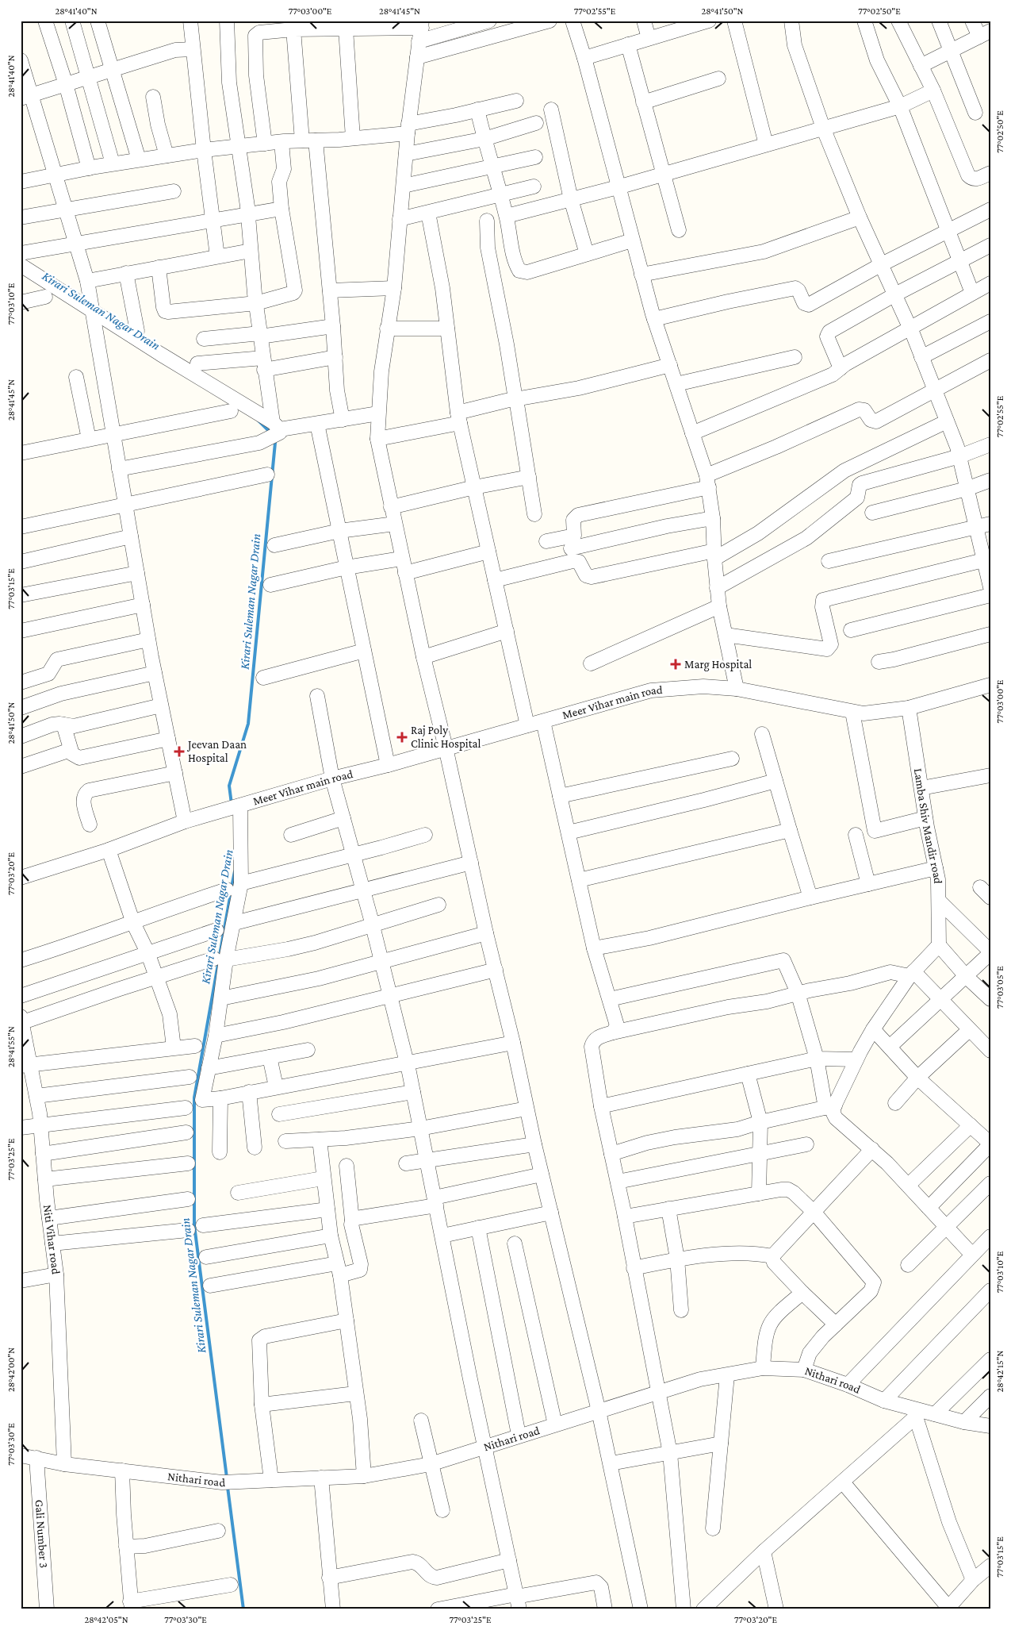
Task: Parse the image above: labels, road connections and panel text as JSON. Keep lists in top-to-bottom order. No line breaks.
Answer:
{"streets":{"street":["Meer Vihar main road","Lamba Shiv Mandir road","Niti Vihar road","Nithari road","Gali Number 3"]},"crossings":[["Meer Vihar main road","Lamba Shiv Mandir road"],["Niti Vihar road","Nithari road"],["Nithari road","Gali Number 3"]],"water":["Kirari Suleman Nagar Drain"],"places":{"health":["Marg Hospital","Raj Poly Clinic Hospital","Jeevan Daan Hospital"]},"coordinates":["28°41'40\"N","77°03'00\"E","28°41'45\"N","77°02'55\"E","28°41'50\"N","77°02'50\"E","77°03'10\"E","77°03'15\"E","77°03'20\"E","77°03'05\"E","28°41'55\"N","77°03'25\"E","28°42'00\"N","28°42'15\"N","77°03'30\"E","28°42'05\"N"]}
